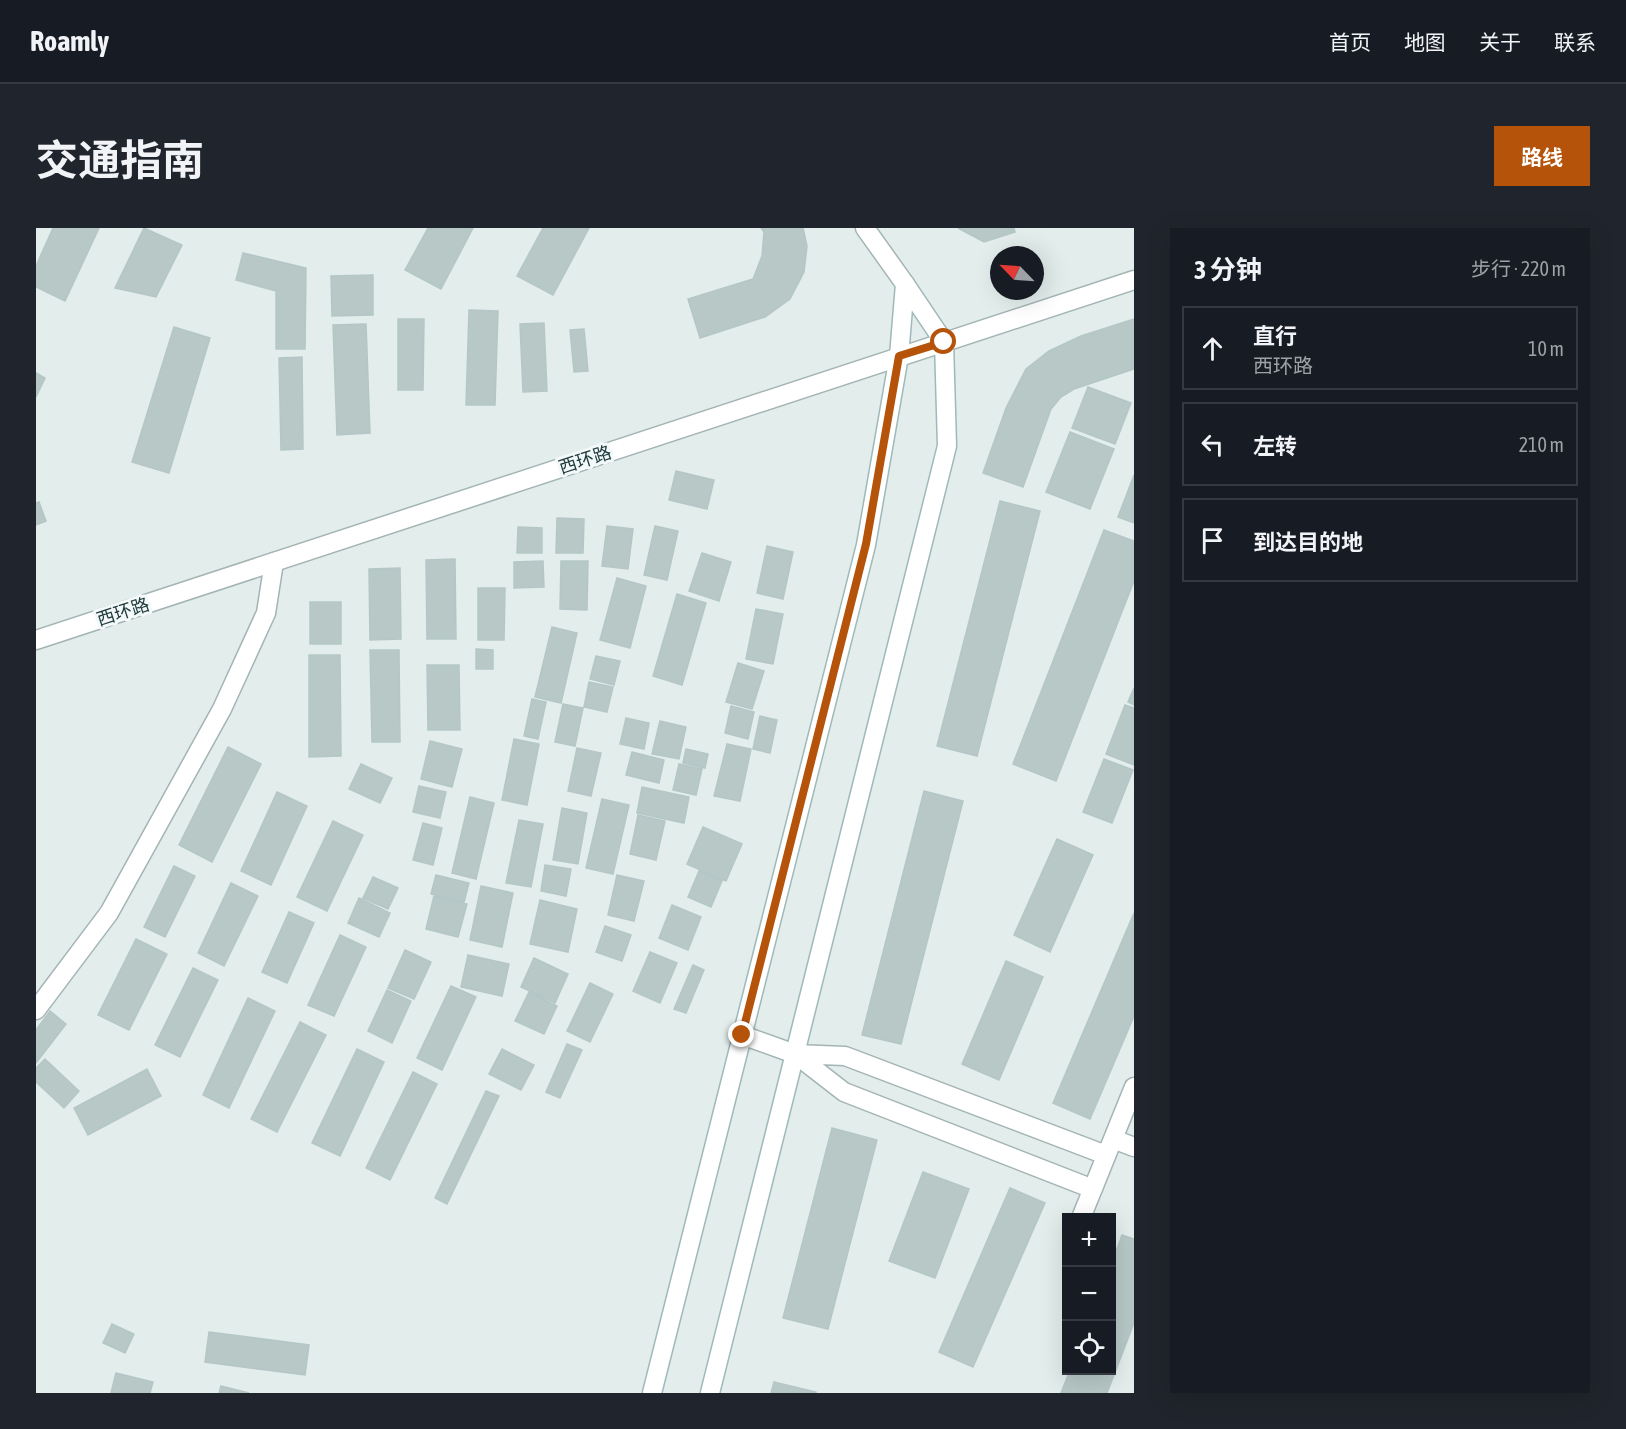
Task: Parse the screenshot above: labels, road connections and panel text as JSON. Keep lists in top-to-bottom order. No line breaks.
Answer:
{"streets":{"street":["西环路"]},"north":"top left","page":{"header":"Roamly","nav":["首页","地图","关于","联系"],"title":"交通指南","buttons":"路线","heading":["3 分钟","步行 · 220 m"],"list":[["直行","西环路","10 m"],["左转","210 m"],"到达目的地"],"map_buttons":["+","−"]}}
